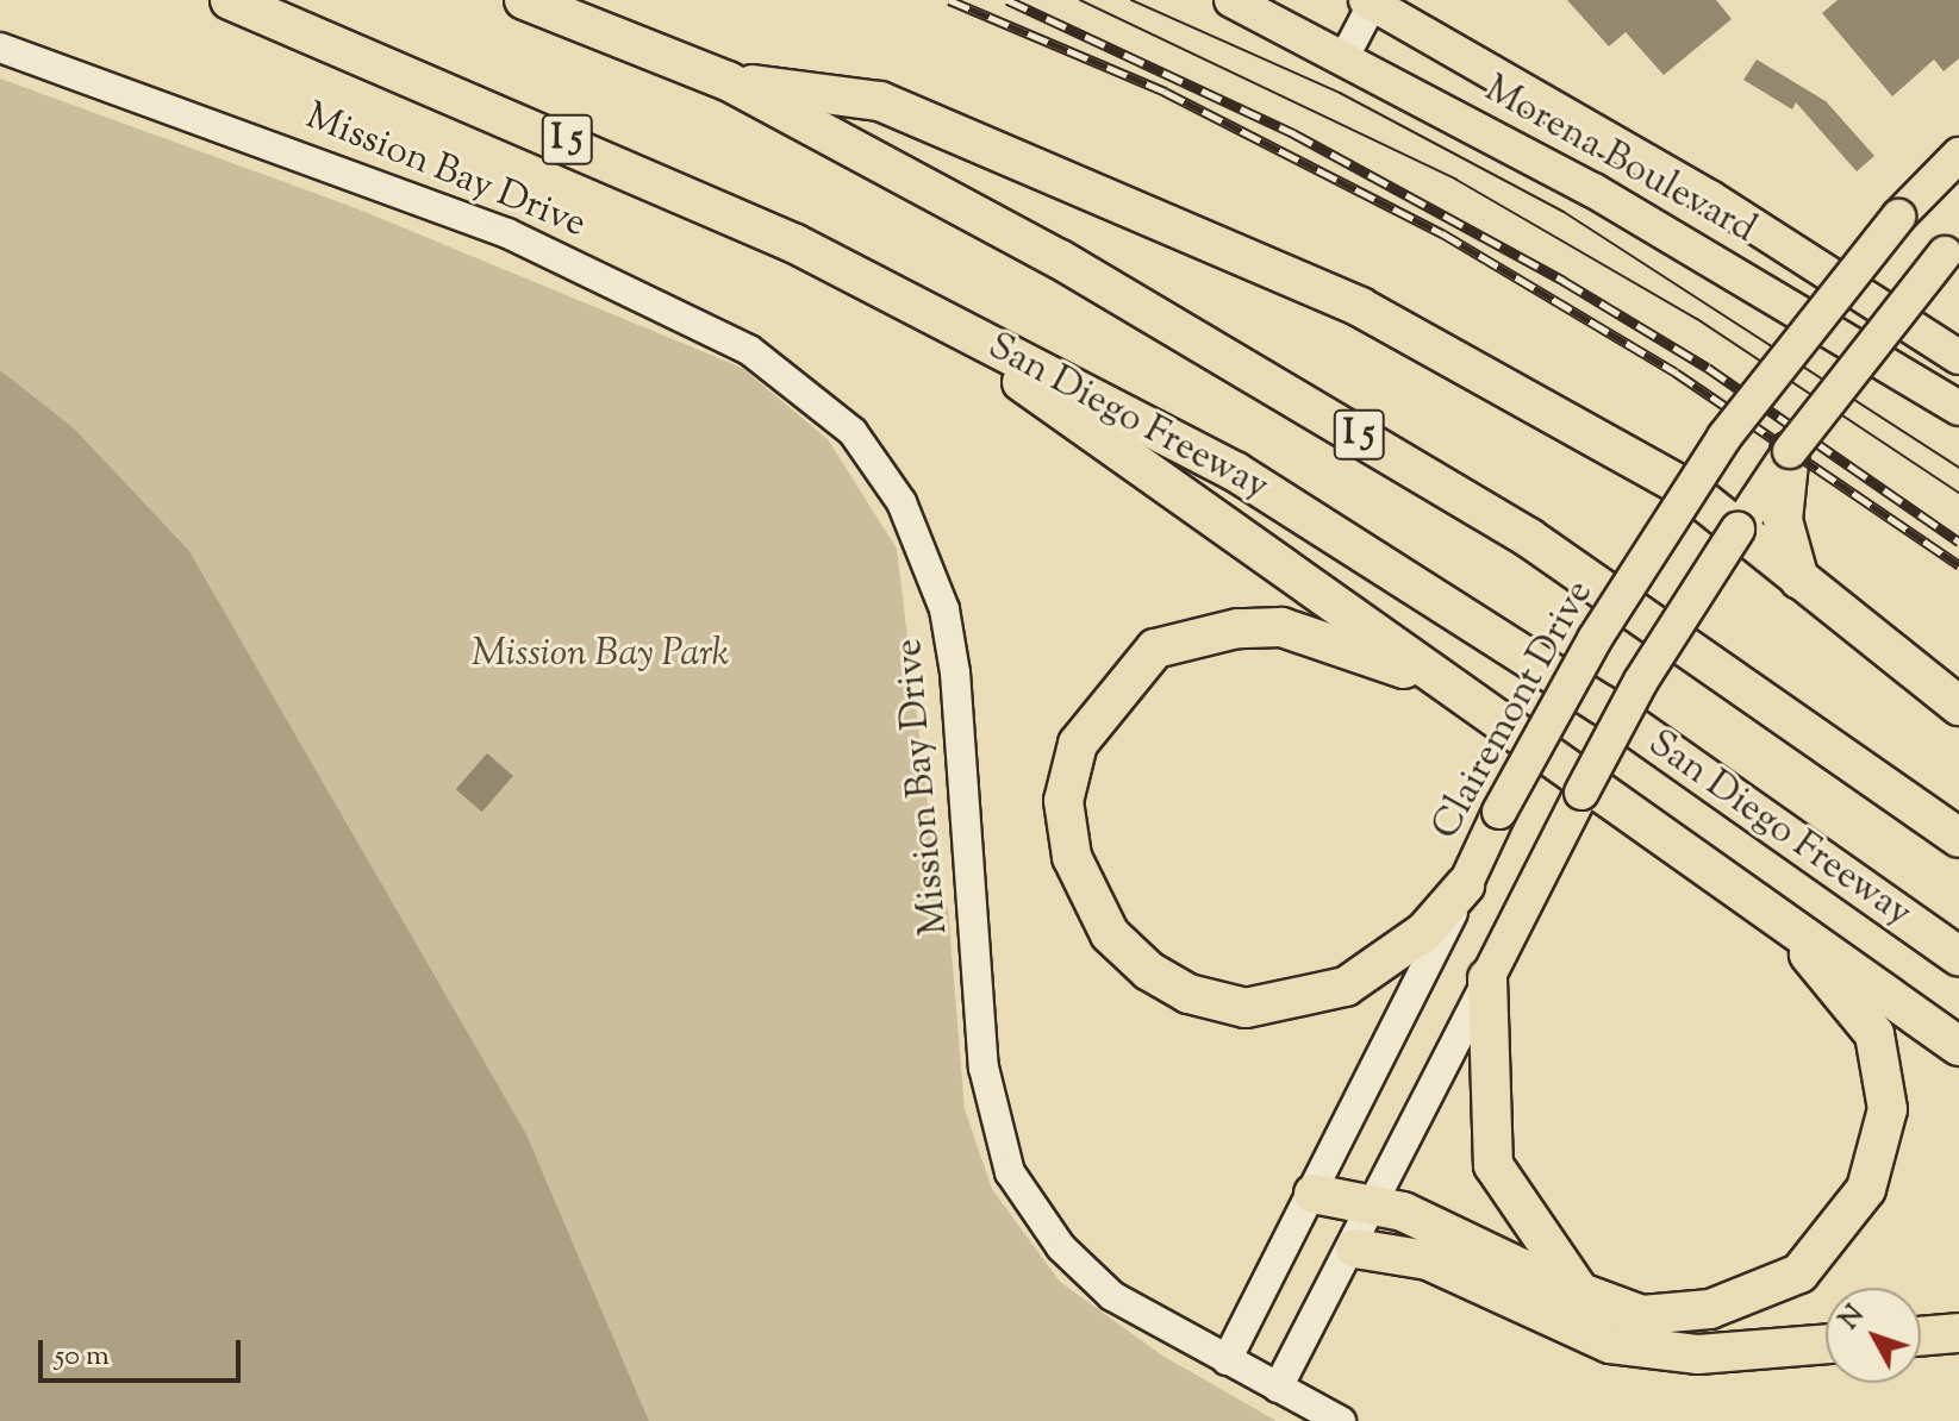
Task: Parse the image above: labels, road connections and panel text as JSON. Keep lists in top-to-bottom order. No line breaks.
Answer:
{"streets":{"highway":["I 5","San Diego Freeway"],"main road":["Morena Boulevard","Mission Bay Drive","Clairemont Drive"]},"crossings":[["Mission Bay Drive","Clairemont Drive"]],"parks":["Mission Bay Park"],"scale_bar":"50 m","north":"top left"}
